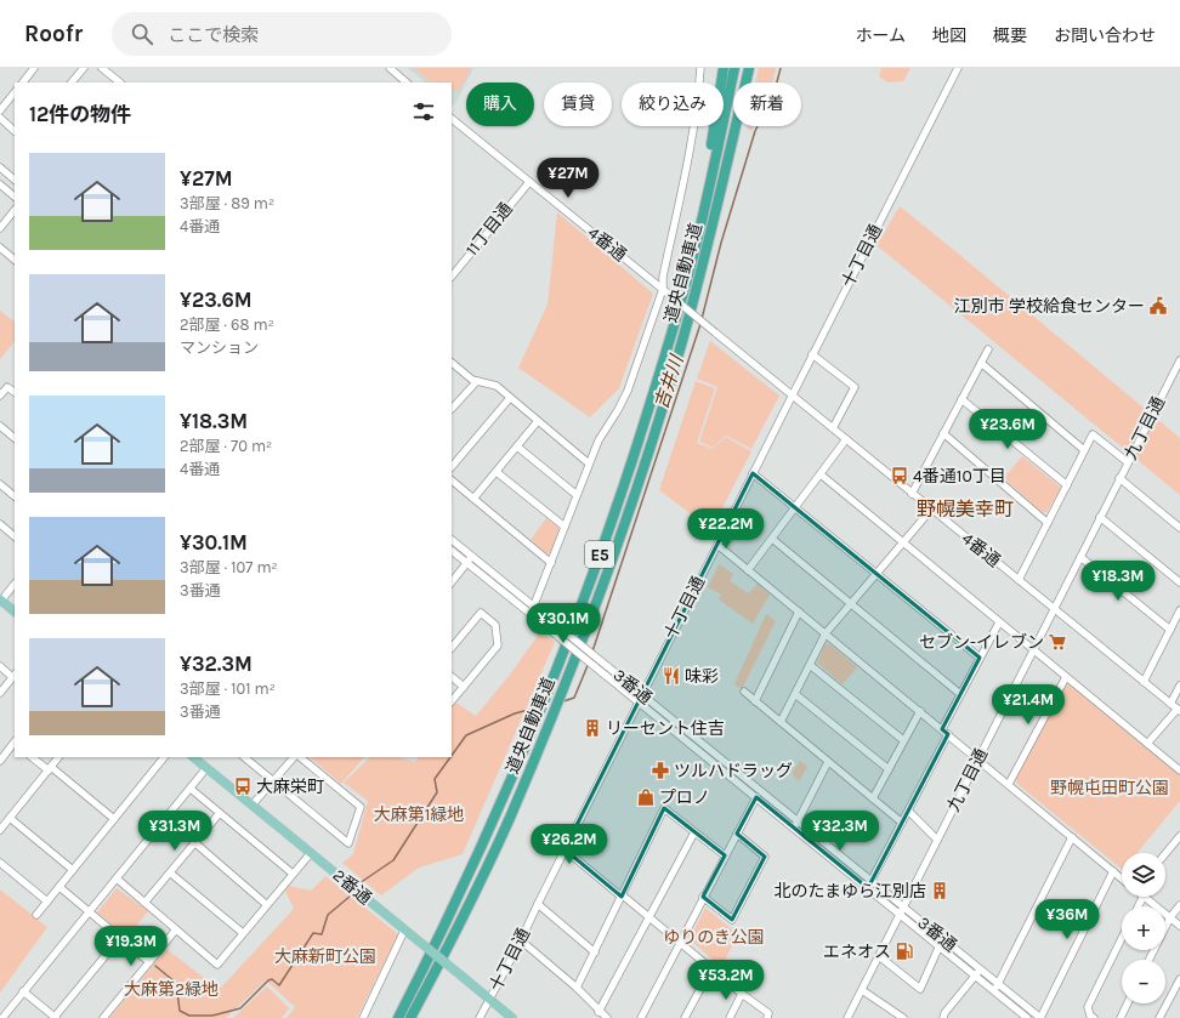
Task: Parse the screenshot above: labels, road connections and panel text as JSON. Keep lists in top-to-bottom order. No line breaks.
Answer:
{"streets":{"highway":["道央自動車道","E5"],"main road":["2番通"],"street":["11丁目通","4番通","十丁目通","九丁目通","3番通"]},"crossings":[["11丁目通","4番通"],["4番通","十丁目通"],["4番通","九丁目通"],["十丁目通","3番通"],["十丁目通","2番通"],["九丁目通","3番通"]],"districts":["野幌美幸町"],"water":["吉井川"],"parks":["野幌屯田町公園","大麻第1緑地","ゆりのき公園","大麻新町公園","大麻第2緑地"],"places":{"public building":["江別市 学校給食センター"],"bus stop":["4番通10丁目","大麻栄町"],"supermarket":["セブン-イレブン"],"restaurant":["味彩"],"building":["リーセント住吉","北のたまゆら江別店"],"pharmacy":["ツルハドラッグ"],"shop":["プロノ"],"fuel station":["エネオス"]},"page":{"header":"Roofr","search":"ここで検索","nav":["ホーム","地図","概要","お問い合わせ"],"chip":["購入","賃貸","絞り込み","新着"],"heading":"12件の物件","list":[{"name":"¥27M","note":"3部屋 · 89 m² · 4番通"},{"name":"¥23.6M","note":"2部屋 · 68 m² · マンション"},{"name":"¥18.3M","note":"2部屋 · 70 m² · 4番通"},{"name":"¥30.1M","note":"3部屋 · 107 m² · 3番通"},{"name":"¥32.3M","note":"3部屋 · 101 m² · 3番通"}],"price":["¥27M","¥23.6M","¥22.2M","¥18.3M","¥30.1M","¥21.4M","¥31.3M","¥32.3M","¥26.2M","¥36M","¥19.3M","¥53.2M"],"map_buttons":["+","−"]}}
